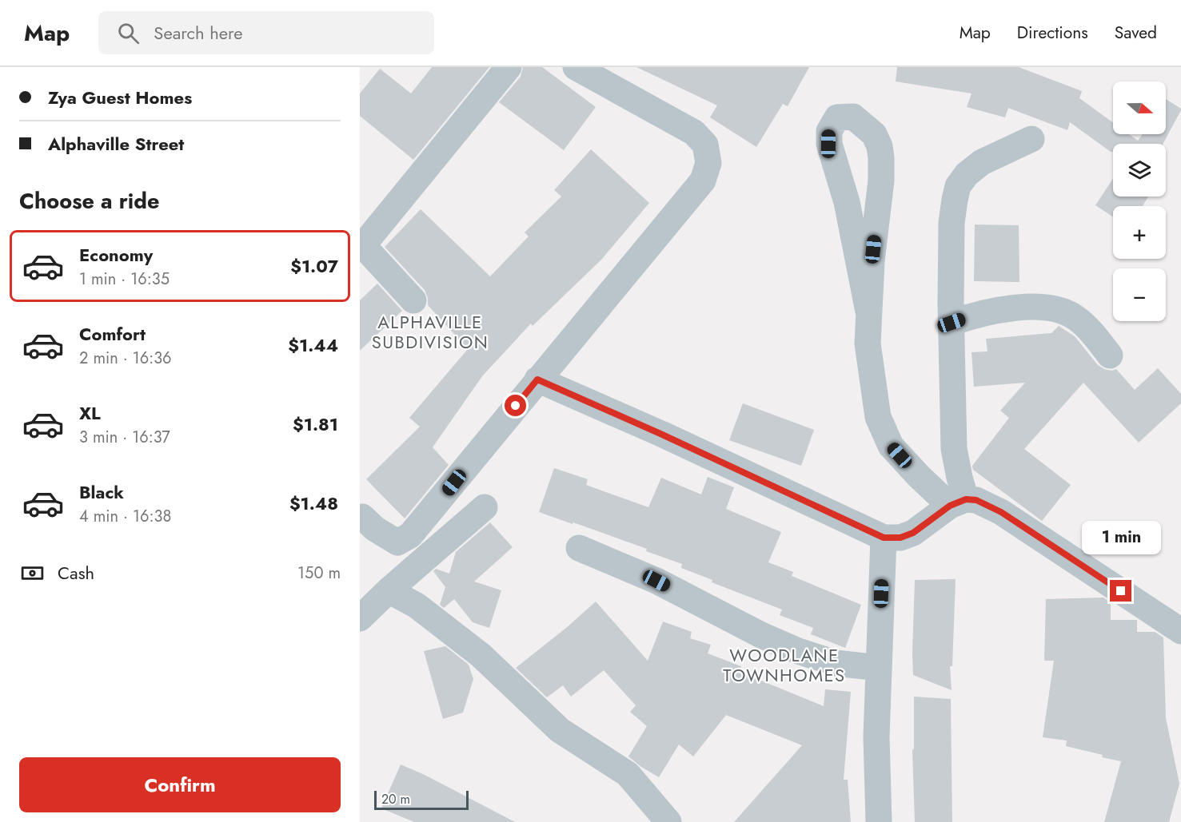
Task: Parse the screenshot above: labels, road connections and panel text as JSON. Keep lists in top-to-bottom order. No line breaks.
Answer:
{"districts":["ALPHAVILLE SUBDIVISION","WOODLANE TOWNHOMES"],"scale_bar":"20 m","north":"right","page":{"header":"Map","search":"Search here","nav":["Map","Directions","Saved"],"banner":["Zya Guest Homes","Alphaville Street"],"map_buttons":["+","−"],"heading":"Choose a ride","list":[{"name":"Economy","note":"1 min · 16:35","value":"$1.07"},{"name":"Comfort","note":"2 min · 16:36","value":"$1.44"},{"name":"XL","note":"3 min · 16:37","value":"$1.81"},{"name":"Black","note":"4 min · 16:38","value":"$1.48"}],"bubble":"1 min","pay":["Cash","150 m"],"buttons":"Confirm","scale":"20 m"}}
